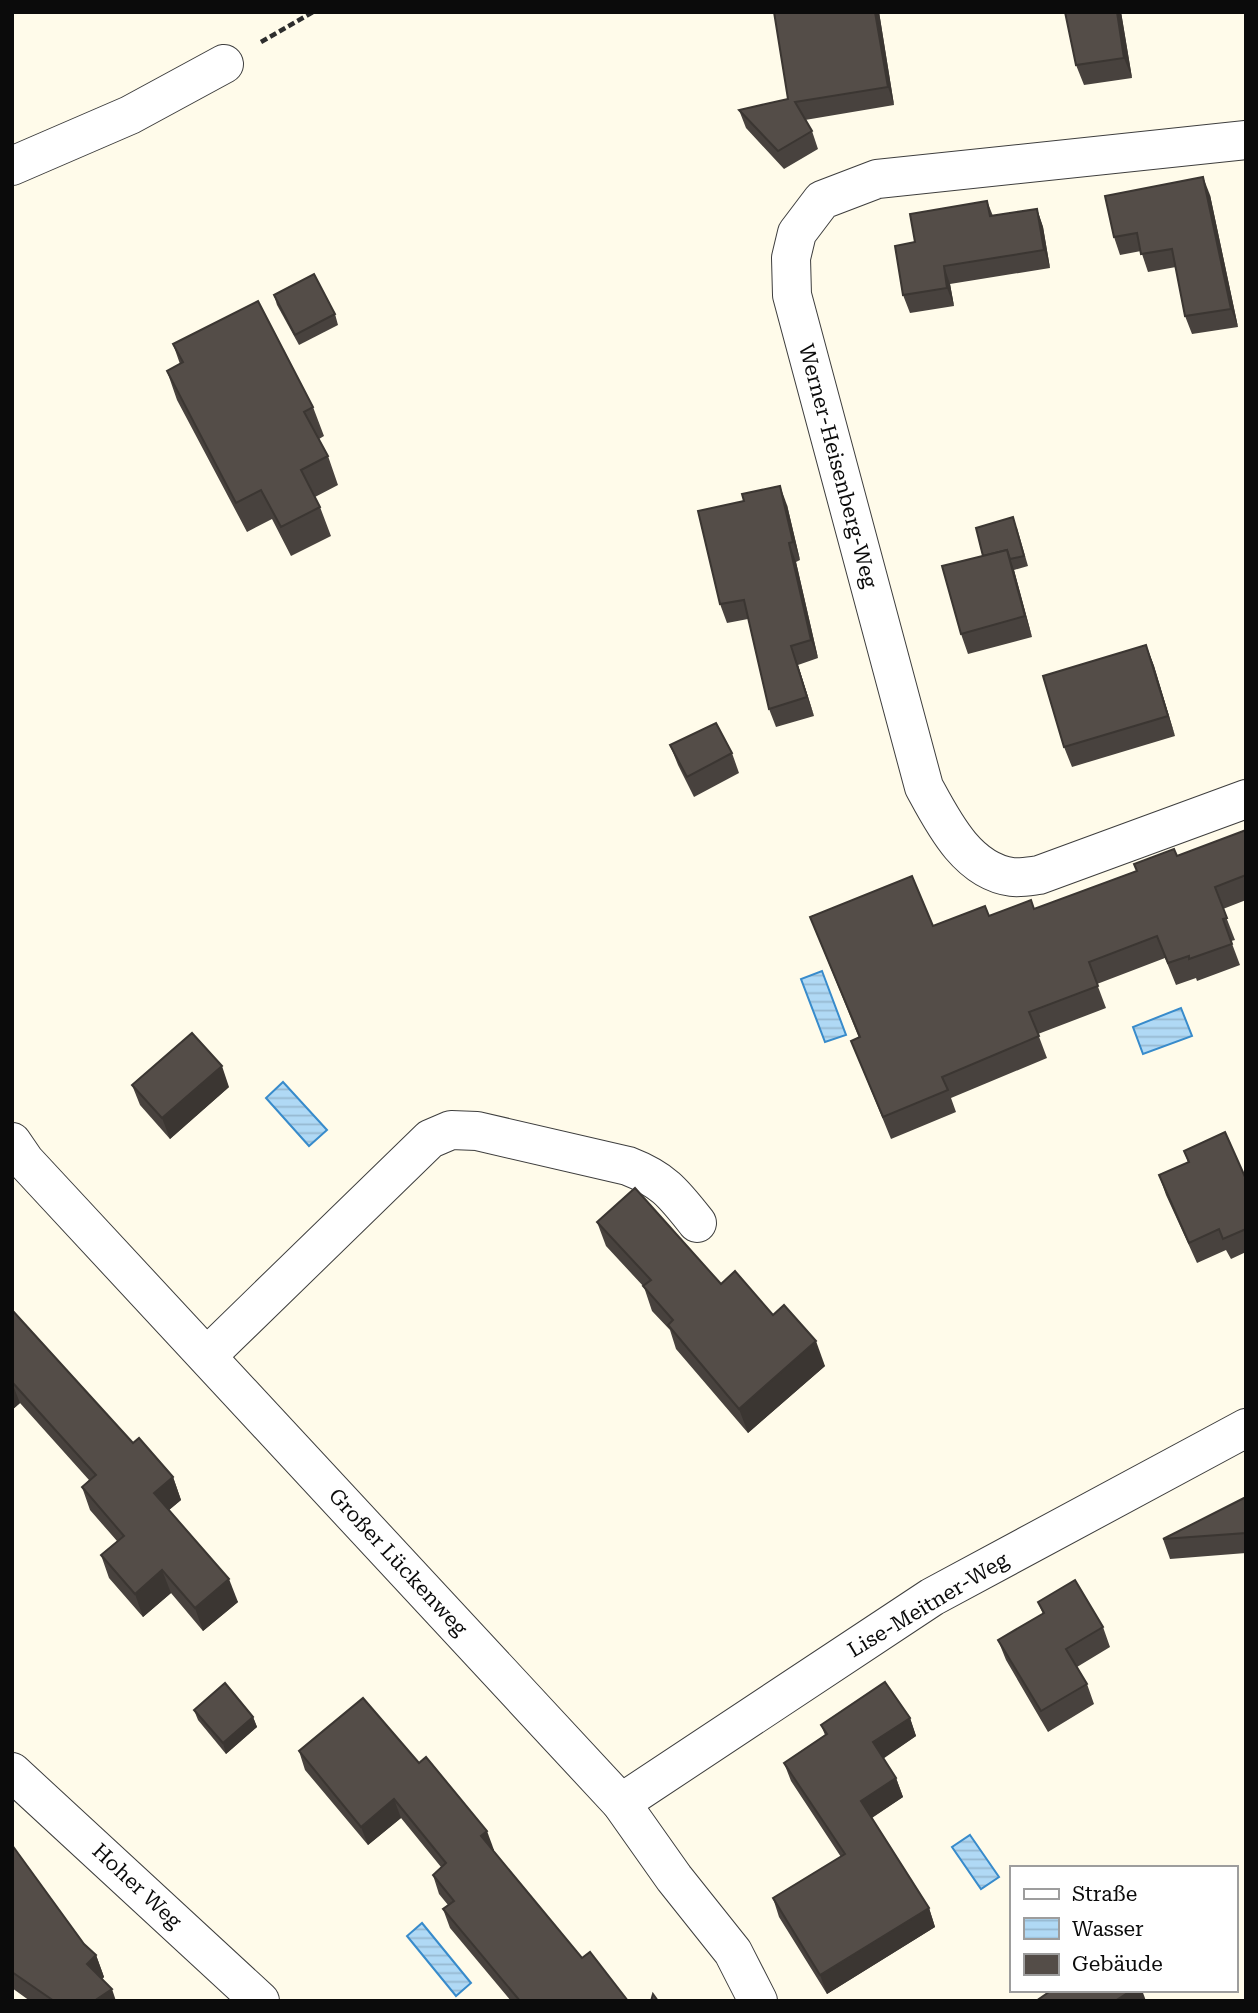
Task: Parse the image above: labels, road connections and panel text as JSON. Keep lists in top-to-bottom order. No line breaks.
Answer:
{"streets":{"street":["Werner-Heisenberg-Weg","Großer Lückenweg","Lise-Meitner-Weg","Hoher Weg"]},"crossings":[["Großer Lückenweg","Lise-Meitner-Weg"]],"legend":["Straße","Wasser","Gebäude"]}
